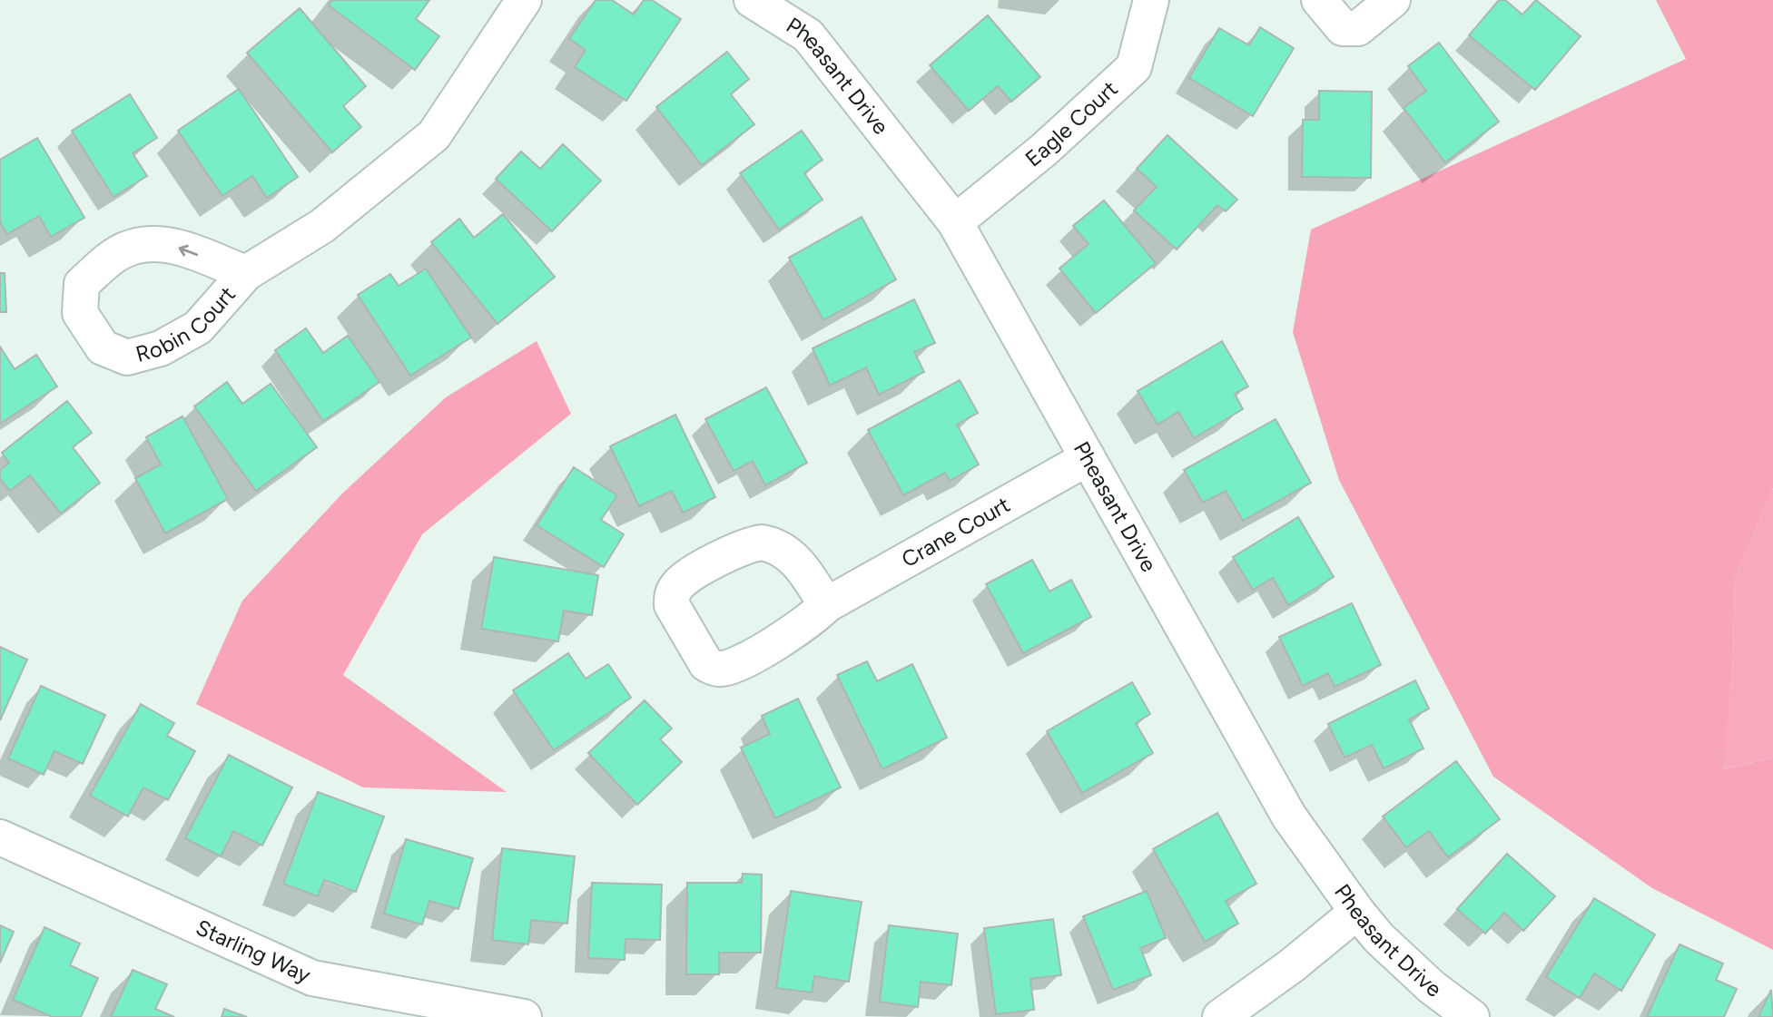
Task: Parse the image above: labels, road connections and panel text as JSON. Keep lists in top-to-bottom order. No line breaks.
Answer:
{"streets":{"street":["Pheasant Drive","Eagle Court","Robin Court","Crane Court","Starling Way"]},"crossings":[["Pheasant Drive","Eagle Court"],["Pheasant Drive","Crane Court"]]}
